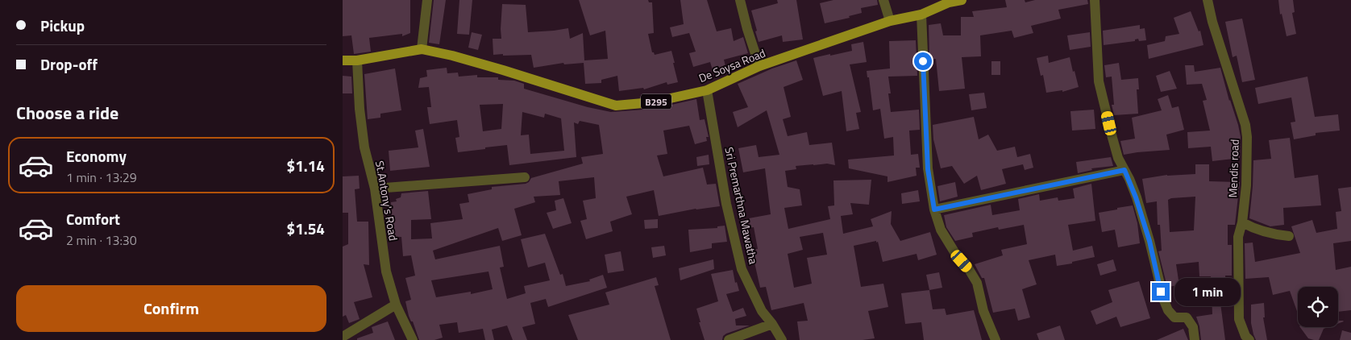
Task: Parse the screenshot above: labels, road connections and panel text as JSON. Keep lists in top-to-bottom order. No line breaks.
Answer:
{"streets":{"main road":["De Soysa Road","B295"],"street":["Mendis road","St.Antony's Road","Sri Premarthna Mawatha"]},"crossings":[["De Soysa Road","St.Antony's Road"],["De Soysa Road","Sri Premarthna Mawatha"]],"page":{"banner":["Pickup","Drop-off"],"heading":"Choose a ride","list":[{"name":"Economy","note":"1 min · 13:29","value":"$1.14"},{"name":"Comfort","note":"2 min · 13:30","value":"$1.54"}],"buttons":"Confirm","bubble":"1 min"}}
